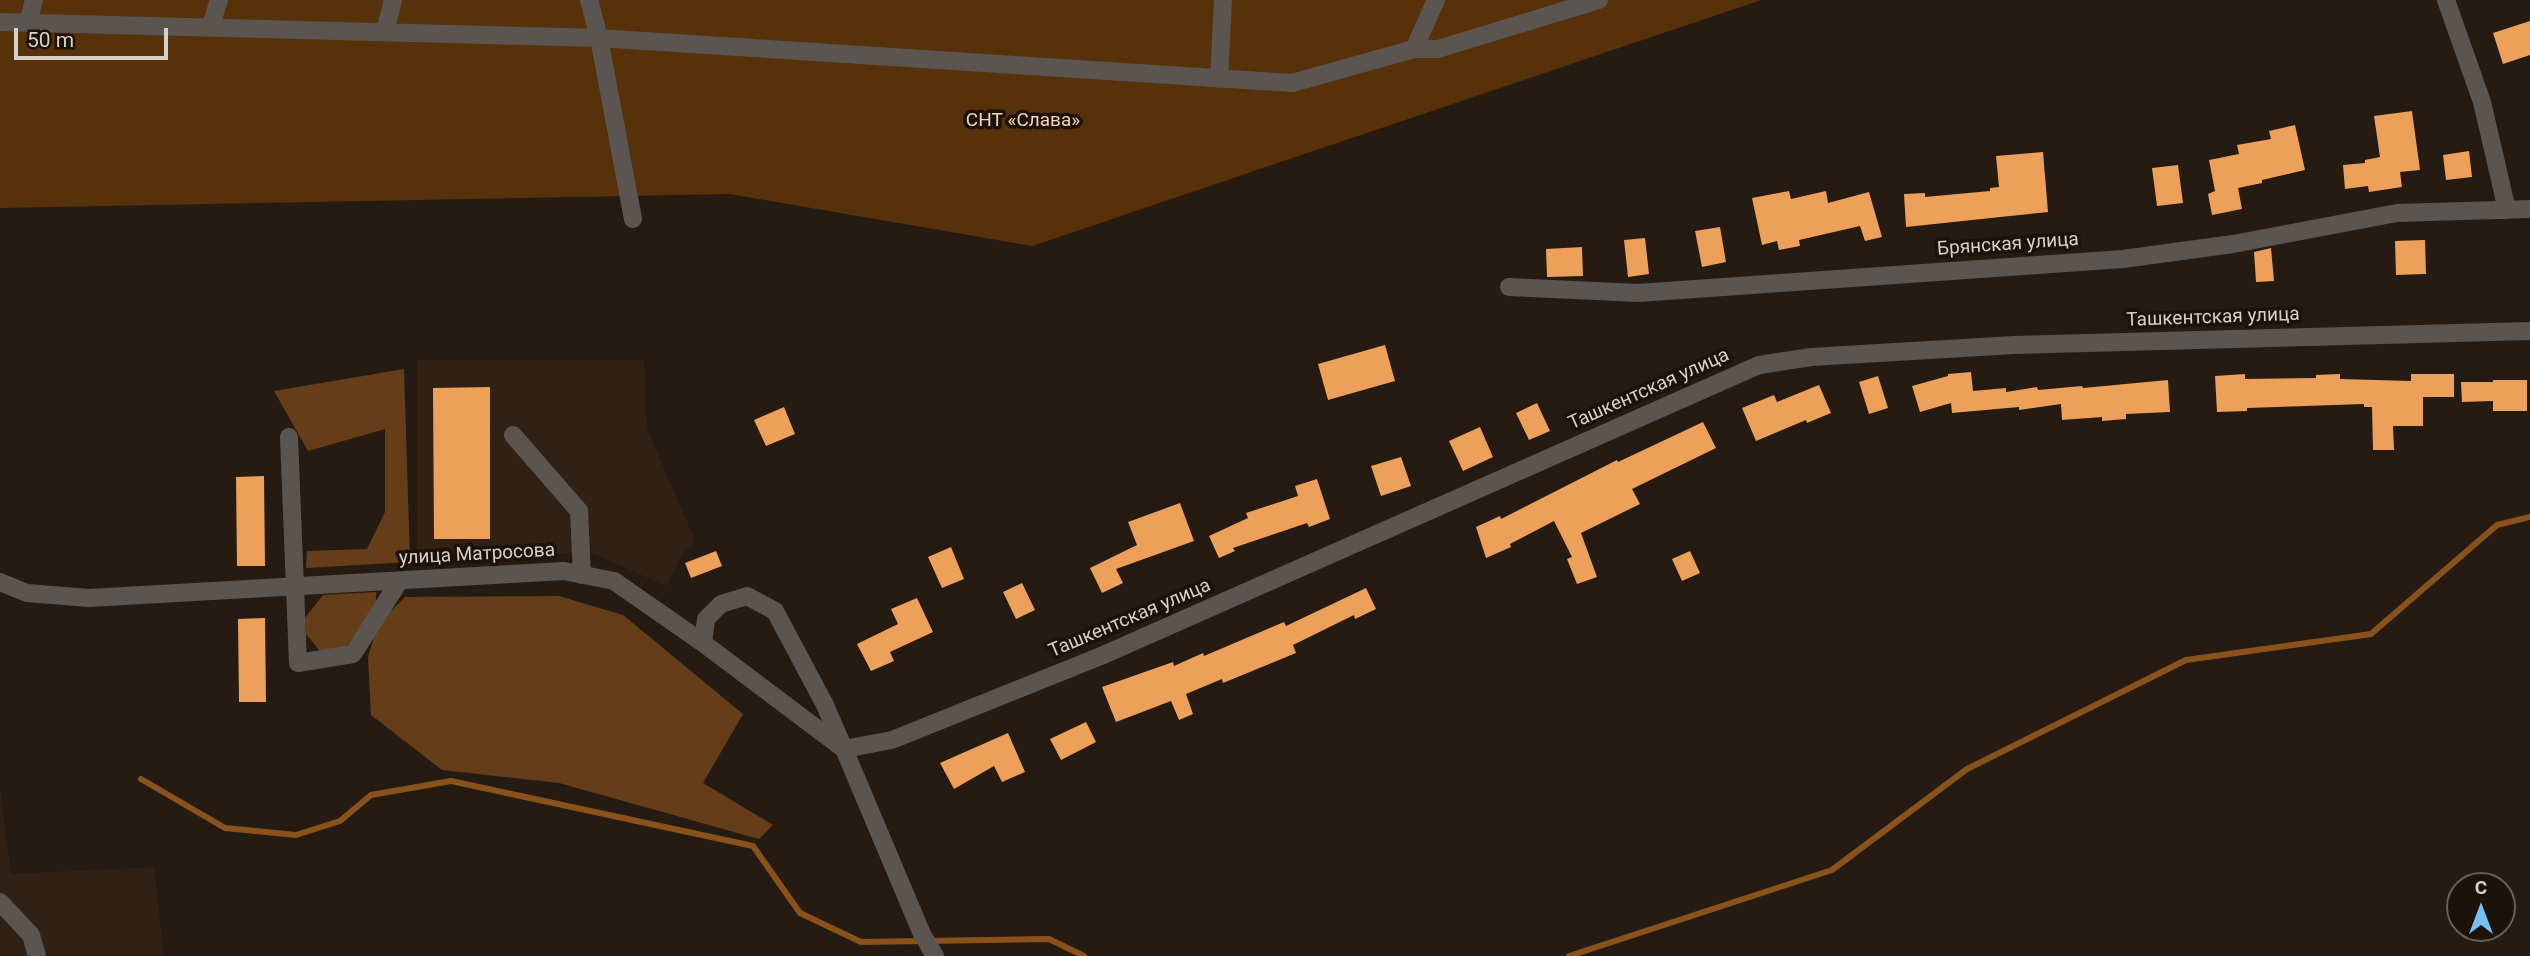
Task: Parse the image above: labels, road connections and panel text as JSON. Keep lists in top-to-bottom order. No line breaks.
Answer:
{"streets":{"street":["Брянская улица","Ташкентская улица","улица Матросова"]},"crossings":[["Ташкентская улица","улица Матросова"]],"parks":["СНТ «Слава»"],"scale_bar":"50 m","north":"top"}
